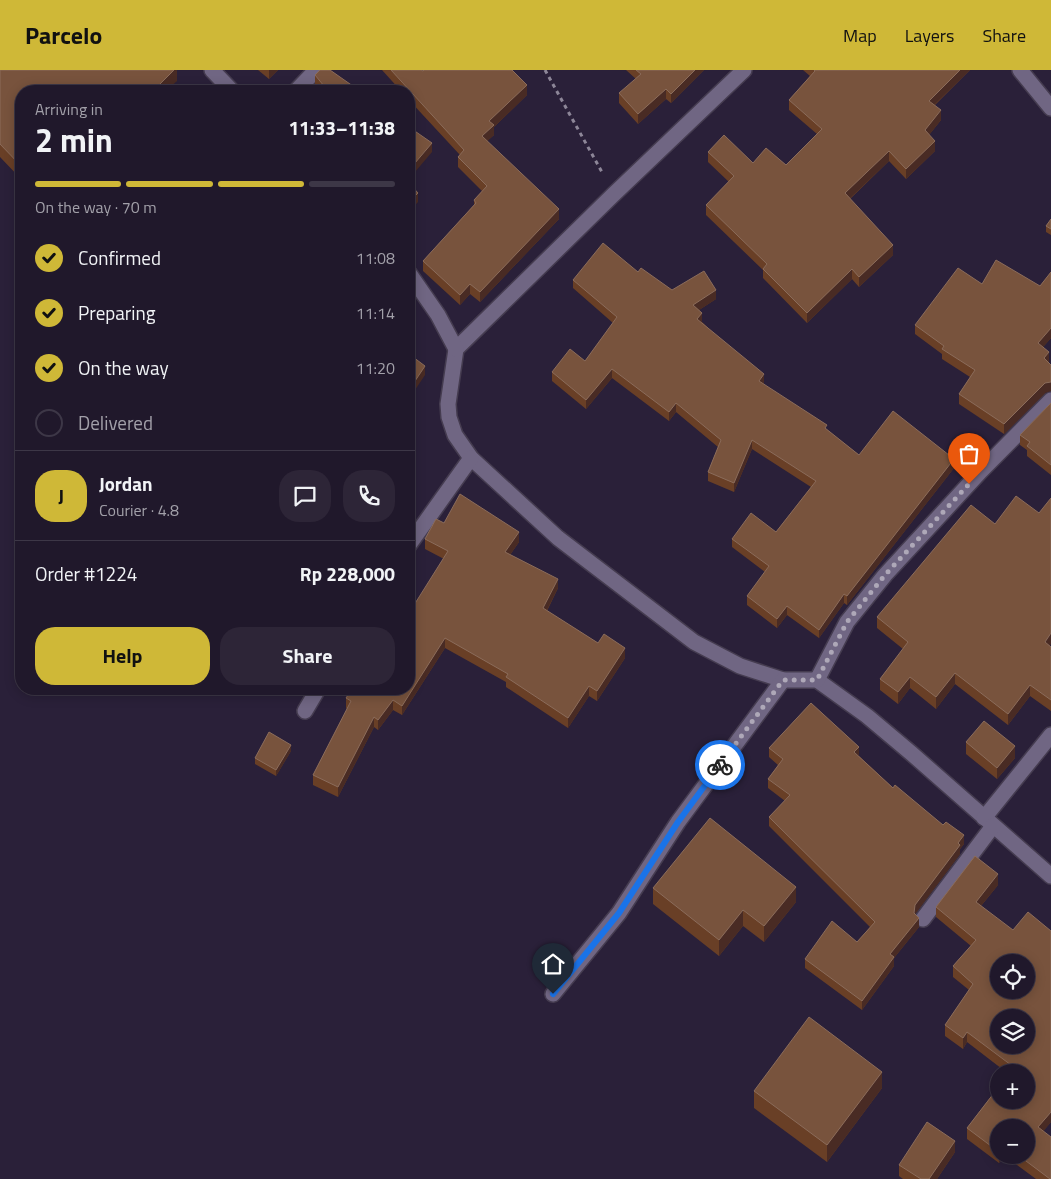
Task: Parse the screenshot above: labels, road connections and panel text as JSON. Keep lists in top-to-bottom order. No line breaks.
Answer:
{"page":{"header":"Parcelo","nav":["Map","Layers","Share"],"heading":["2 min","Arriving in","11:33–11:38"],"panel":["Jordan","Courier · 4.8","Order #1224","Rp 228,000"],"bar":"On the way · 70 m","list":[["Confirmed","11:08"],["Preparing","11:14"],["On the way","11:20"],"Delivered"],"round":"J","buttons":["Help","Share"],"map_buttons":["+","−"]}}
